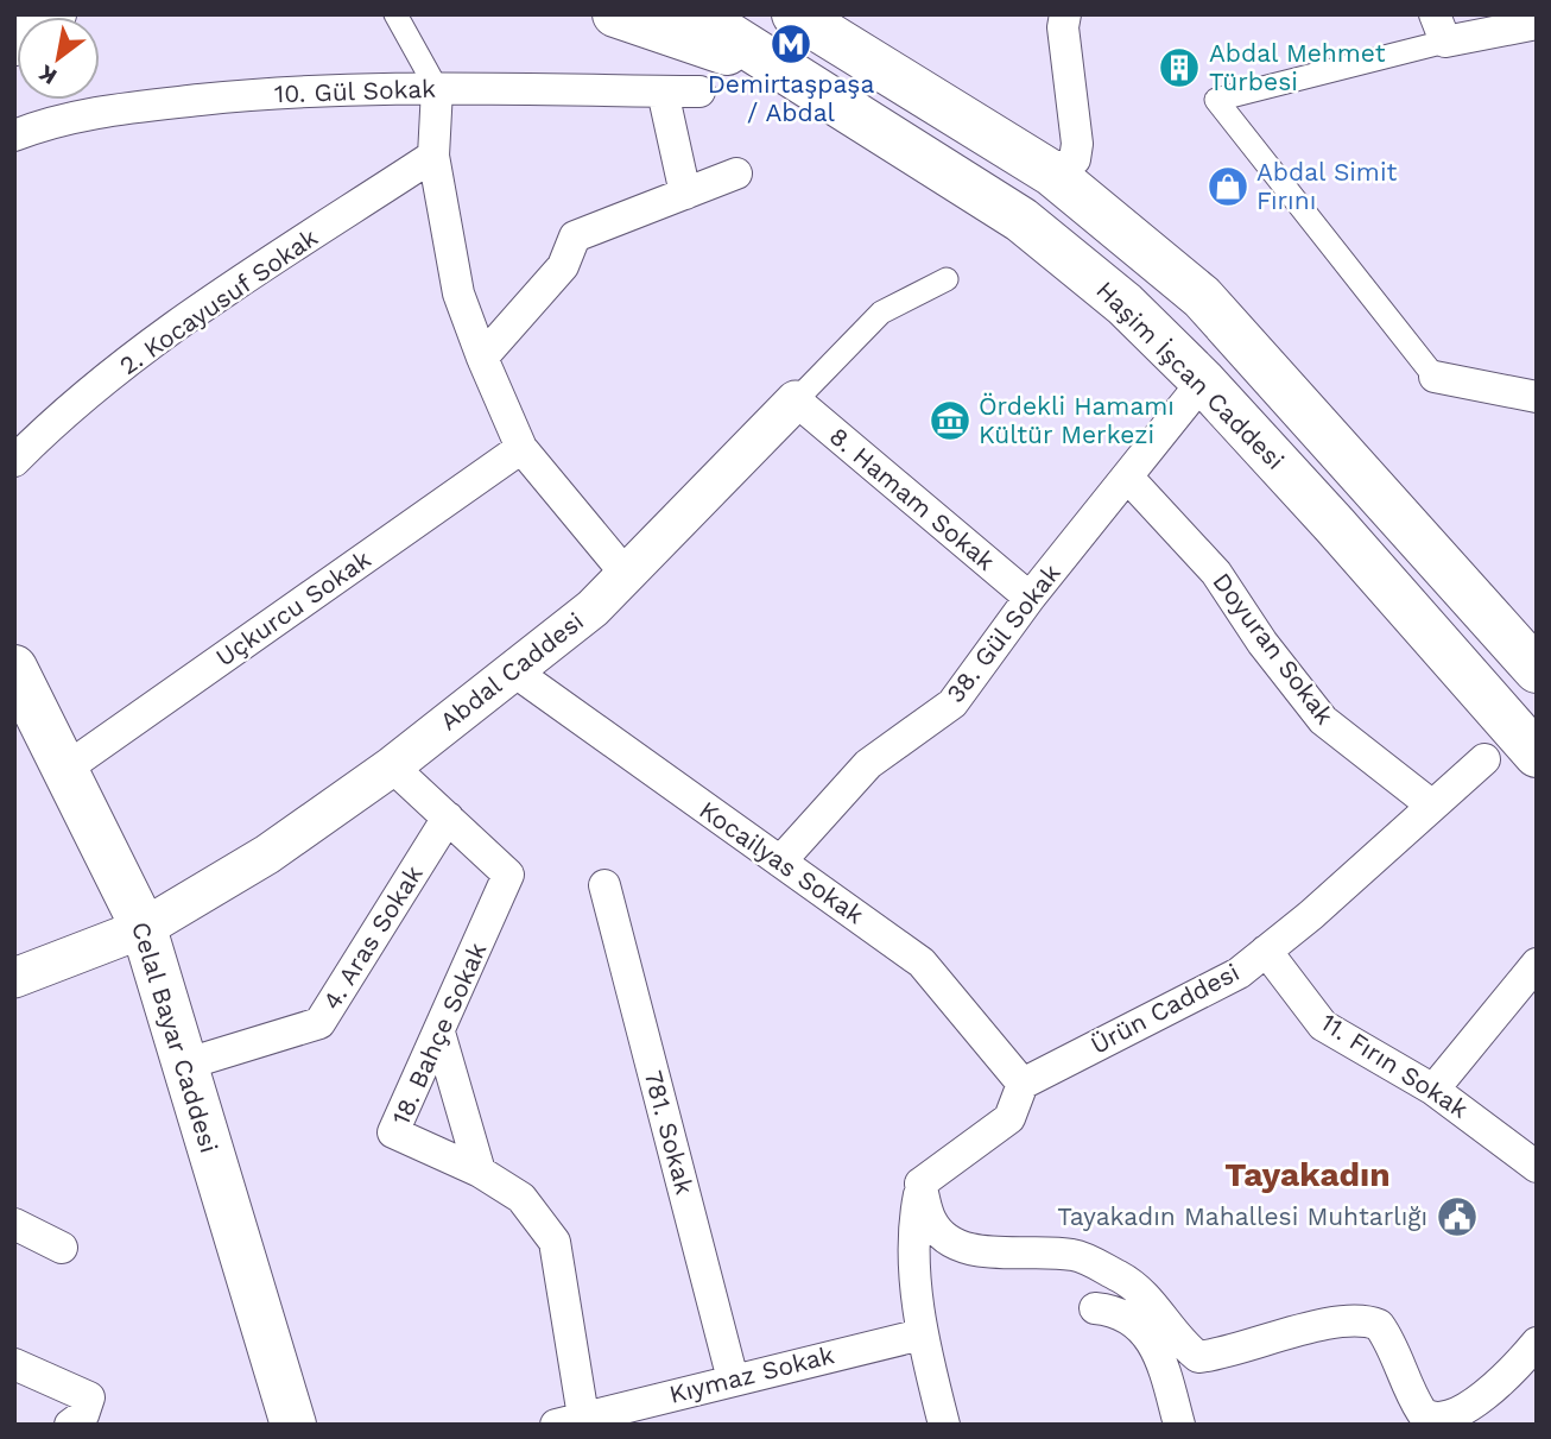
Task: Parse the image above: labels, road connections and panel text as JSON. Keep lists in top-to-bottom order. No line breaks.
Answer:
{"streets":{"main road":["Haşim İşcan Caddesi","Celal Bayar Caddesi"],"street":["10. Gül Sokak","2. Kocayusuf Sokak","8. Hamam Sokak","Uçkurcu Sokak","38. Gül Sokak","Doyuran Sokak","Abdal Caddesi","Kocailyas Sokak","4. Aras Sokak","Ürün Caddesi","18. Bahçe Sokak","11. Fırın Sokak","781. Sokak","Kıymaz Sokak"]},"crossings":[["Haşim İşcan Caddesi","38. Gül Sokak"],["8. Hamam Sokak","38. Gül Sokak"],["8. Hamam Sokak","Abdal Caddesi"],["Uçkurcu Sokak","Celal Bayar Caddesi"],["38. Gül Sokak","Doyuran Sokak"],["38. Gül Sokak","Kocailyas Sokak"],["Doyuran Sokak","Ürün Caddesi"],["Abdal Caddesi","Kocailyas Sokak"],["Abdal Caddesi","18. Bahçe Sokak"],["Abdal Caddesi","Celal Bayar Caddesi"],["Kocailyas Sokak","Ürün Caddesi"],["4. Aras Sokak","18. Bahçe Sokak"],["4. Aras Sokak","Celal Bayar Caddesi"],["Ürün Caddesi","11. Fırın Sokak"],["18. Bahçe Sokak","Kıymaz Sokak"],["781. Sokak","Kıymaz Sokak"]],"districts":["Tayakadın"],"places":{"metro station":["Demirtaşpaşa / Abdal"],"building":["Abdal Mehmet Türbesi"],"shop":["Abdal Simit Fırını"],"museum":["Ördekli Hamamı Kültür Merkezi"],"public building":["Tayakadın Mahallesi Muhtarlığı"]},"north":"bottom left"}
